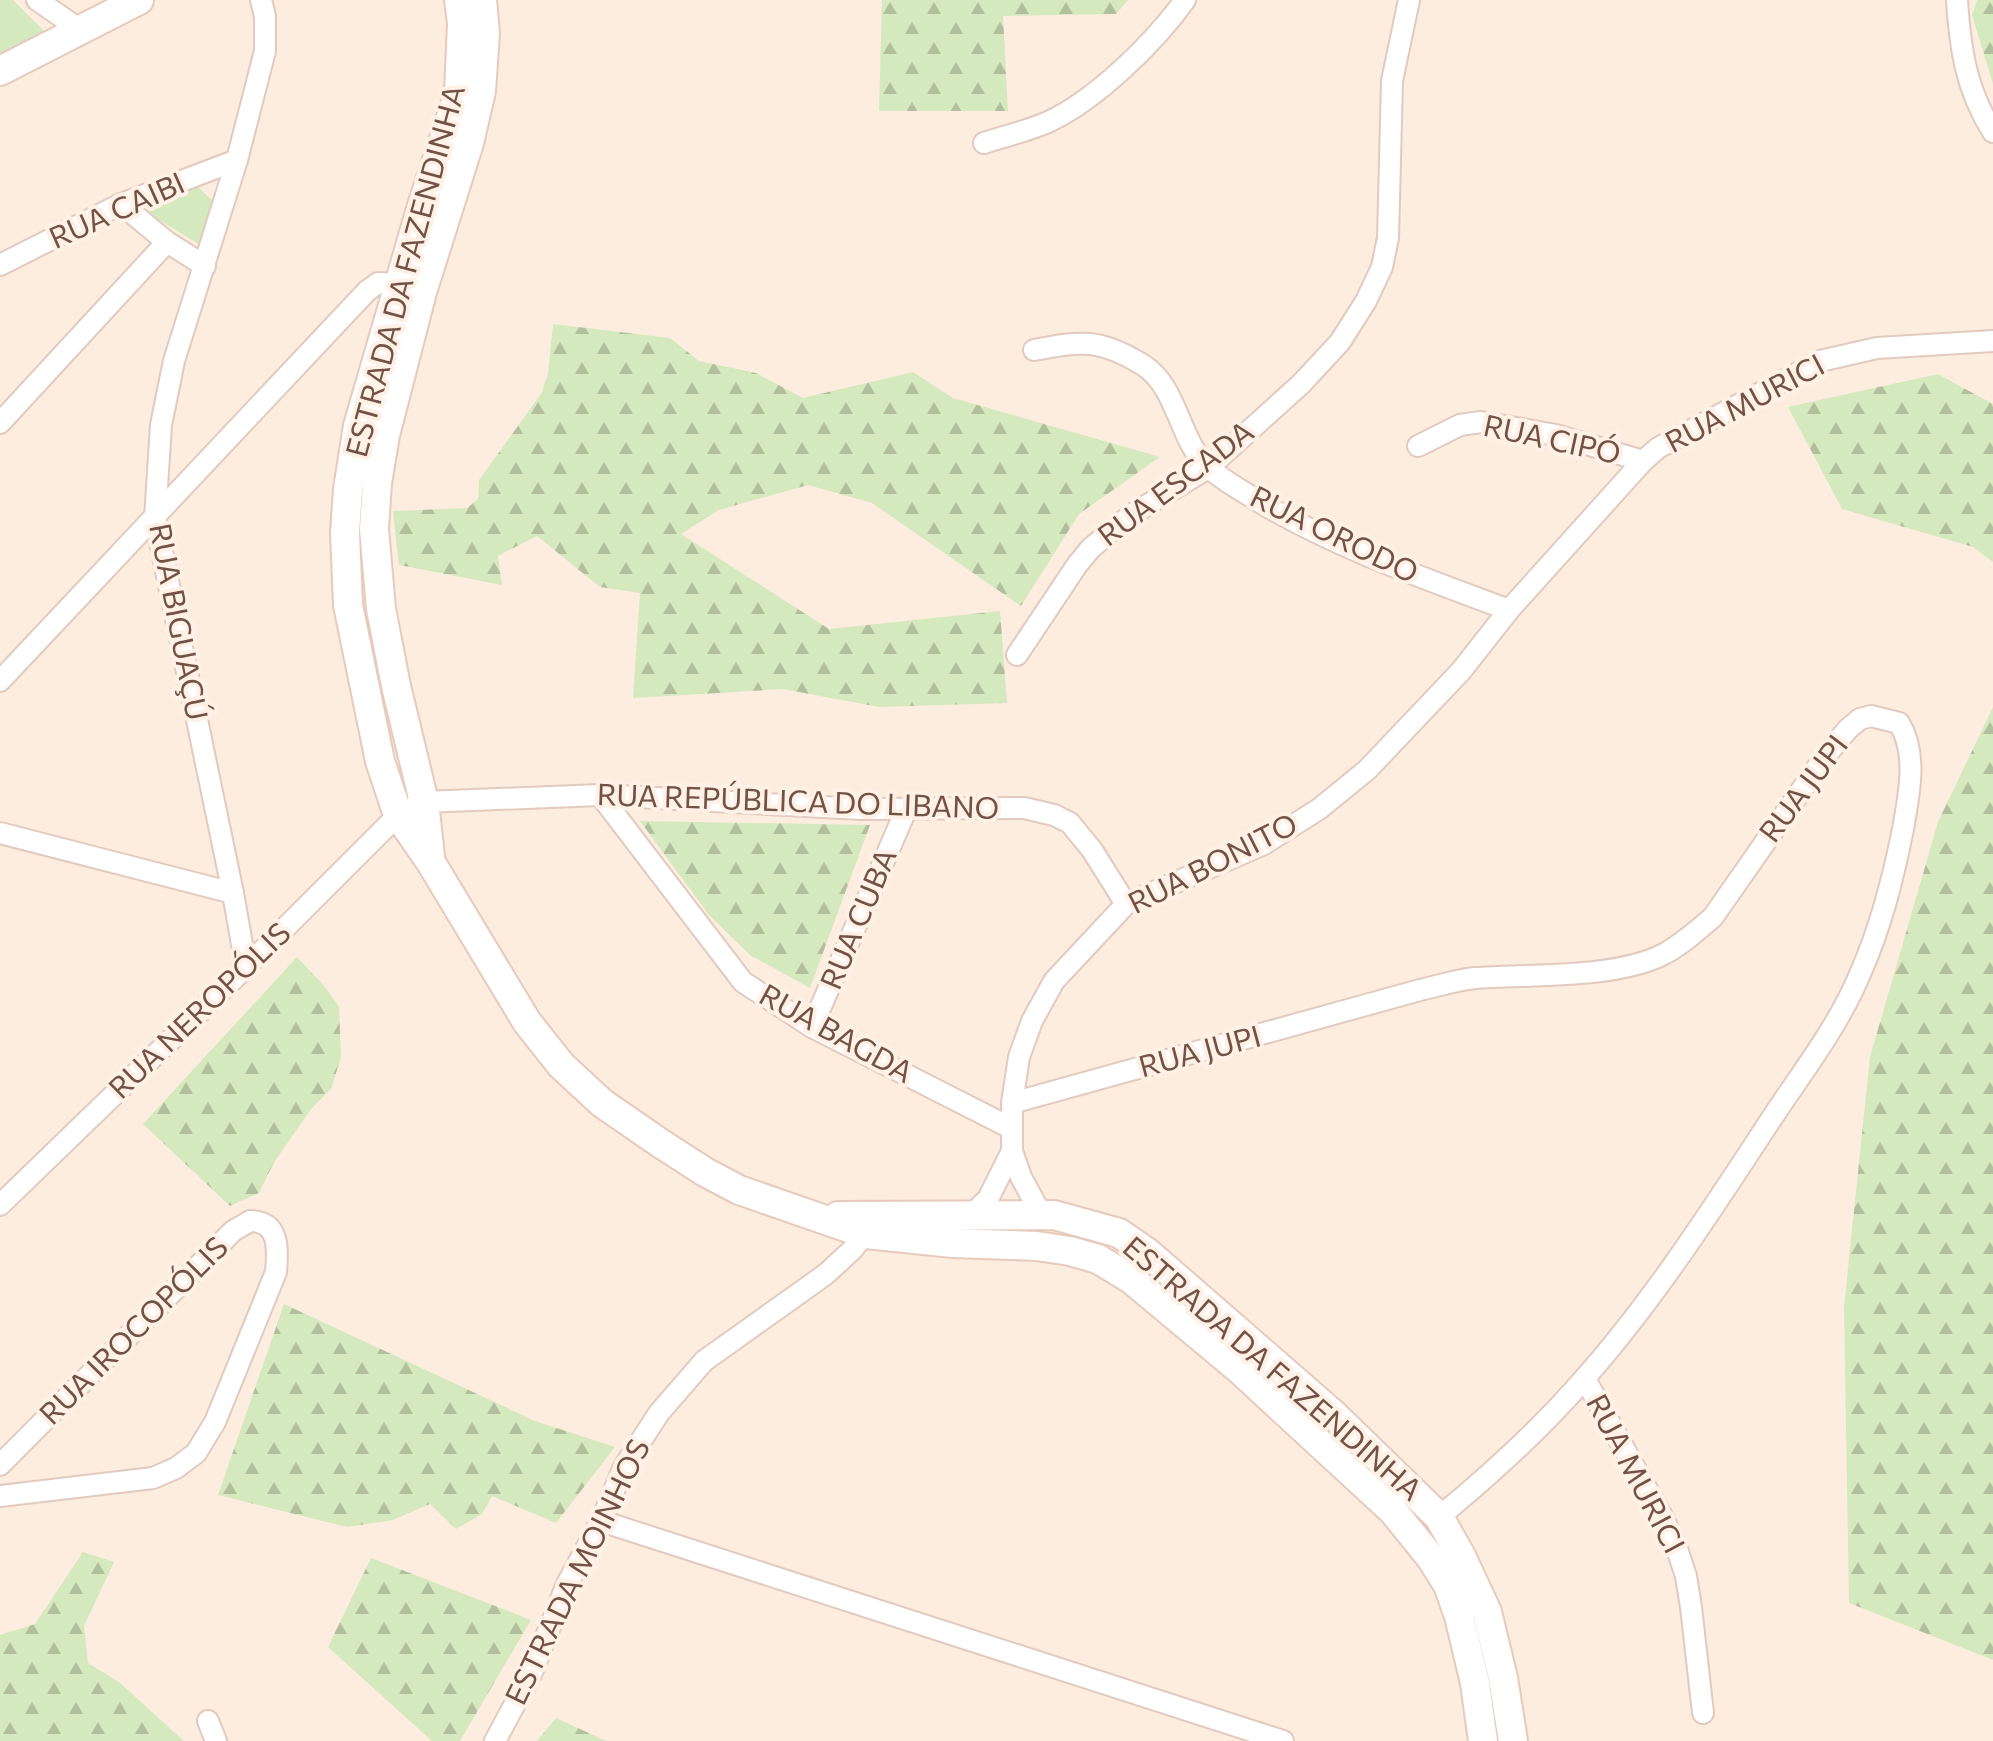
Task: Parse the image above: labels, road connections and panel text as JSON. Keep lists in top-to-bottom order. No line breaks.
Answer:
{"streets":{"main road":["ESTRADA DA FAZENDINHA"],"street":["RUA CAIBI","RUA MURICI","RUA CIPÓ","RUA ESCADA","RUA ORODO","RUA BIGUAÇÚ","RUA JUPI","RUA REPÚBLICA DO LIBANO","RUA BONITO","RUA CUBA","RUA NEROPÓLIS","RUA BAGDA","RUA IROCOPÓLIS","ESTRADA MOINHOS"]},"crossings":[["RUA CAIBI","RUA BIGUAÇÚ"],["ESTRADA DA FAZENDINHA","RUA JUPI"],["ESTRADA DA FAZENDINHA","RUA REPÚBLICA DO LIBANO"],["ESTRADA DA FAZENDINHA","RUA NEROPÓLIS"],["ESTRADA DA FAZENDINHA","ESTRADA MOINHOS"],["RUA MURICI","RUA CIPÓ"],["RUA MURICI","RUA JUPI"],["RUA MURICI","RUA BONITO"],["RUA CIPÓ","RUA BONITO"],["RUA ESCADA","RUA ORODO"],["RUA ORODO","RUA BONITO"],["RUA BIGUAÇÚ","RUA NEROPÓLIS"],["RUA JUPI","RUA BONITO"],["RUA REPÚBLICA DO LIBANO","RUA BONITO"],["RUA REPÚBLICA DO LIBANO","RUA CUBA"],["RUA REPÚBLICA DO LIBANO","RUA NEROPÓLIS"],["RUA REPÚBLICA DO LIBANO","RUA BAGDA"],["RUA BONITO","RUA BAGDA"],["RUA CUBA","RUA BAGDA"]]}
